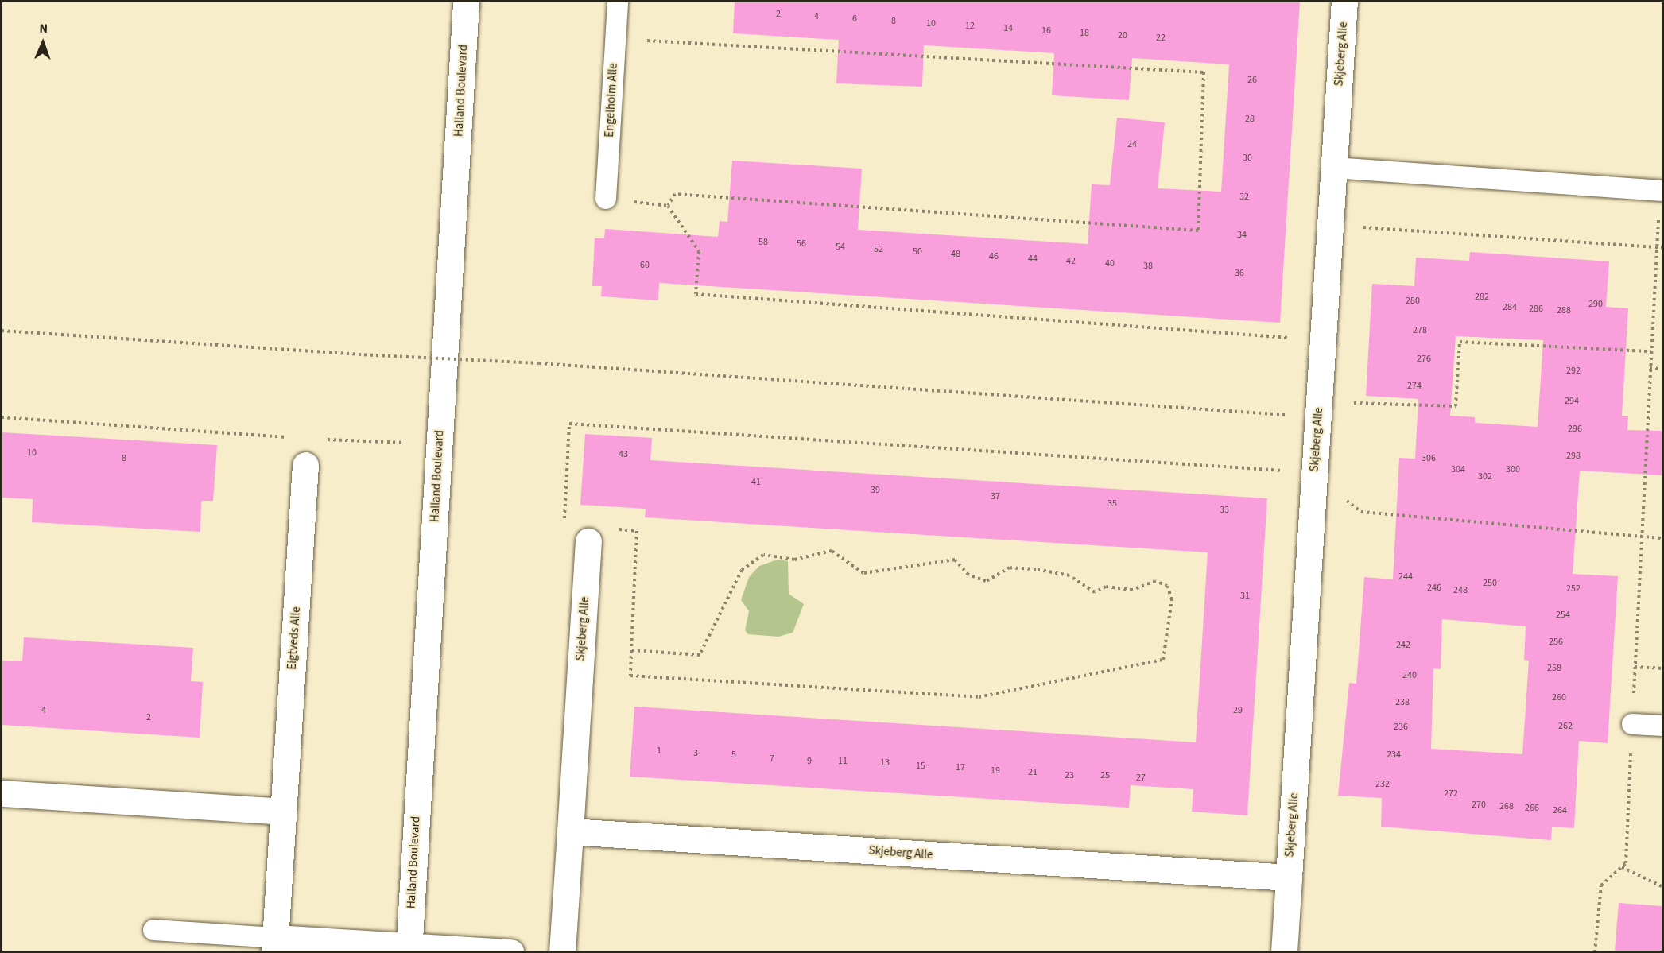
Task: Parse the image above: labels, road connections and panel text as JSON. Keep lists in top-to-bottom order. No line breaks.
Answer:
{"streets":{"street":["Skjeberg Alle","Halland Boulevard","Eigtveds Alle"],"lane":["Engelholm Alle"]},"house_numbers":["2","4","6","8","10","12","14","16","18","20","22","26","28","24","30","32","34","58","56","54","52","50","48","46","44","42","40","60","38","36","282","280","290","284","286","288","278","276","292","274","294","296","10","43","298","8","306","304","300","302","41","39","37","35","33","244","250","246","252","248","31","254","256","242","258","240","260","238","4","29","2","262","236","1","3","5","234","7","9","11","13","15","17","19","21","23","25","27","232","272","270","268","266","264"],"north":"top"}
